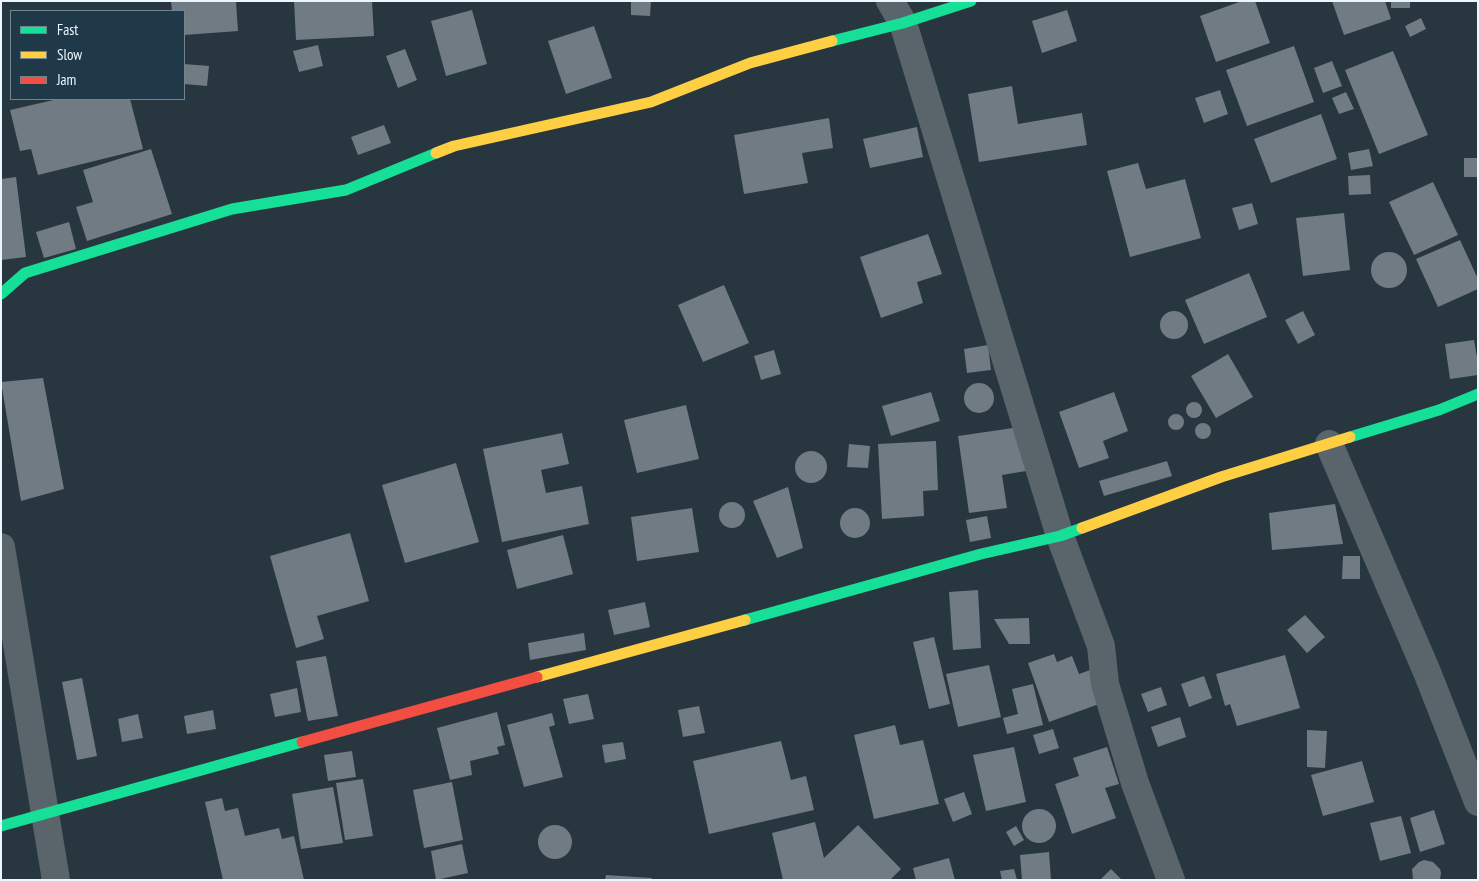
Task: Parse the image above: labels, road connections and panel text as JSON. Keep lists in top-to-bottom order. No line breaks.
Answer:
{"legend":["Fast","Slow","Jam"]}
